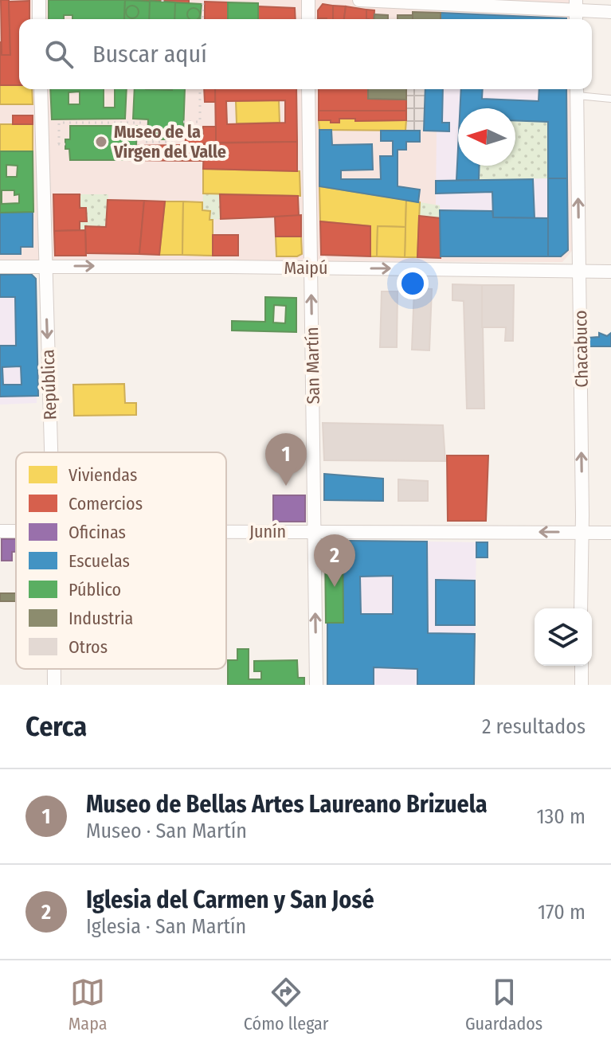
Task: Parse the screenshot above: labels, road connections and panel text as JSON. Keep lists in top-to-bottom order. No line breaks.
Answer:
{"streets":{"street":["Maipú","Chacabuco","San Martín","República","Junín"]},"crossings":[["Maipú","Chacabuco"],["Maipú","San Martín"],["Maipú","República"],["Chacabuco","Junín"],["San Martín","Junín"]],"one_way":["Maipú","Chacabuco","San Martín","República","Junín"],"places":["Museo de la Virgen del Valle"],"legend":["Viviendas","Comercios","Oficinas","Escuelas","Público","Industria","Otros"],"north":"left","page":{"search":"Buscar aquí","pins":["1","2"],"heading":["Cerca","2 resultados"],"list":[{"mark":"1","name":"Museo de Bellas Artes Laureano Brizuela","note":"Museo · San Martín","value":"130 m"},{"mark":"2","name":"Iglesia del Carmen y San José","note":"Iglesia · San Martín","value":"170 m"}],"nav":["Mapa","Cómo llegar","Guardados"]}}
